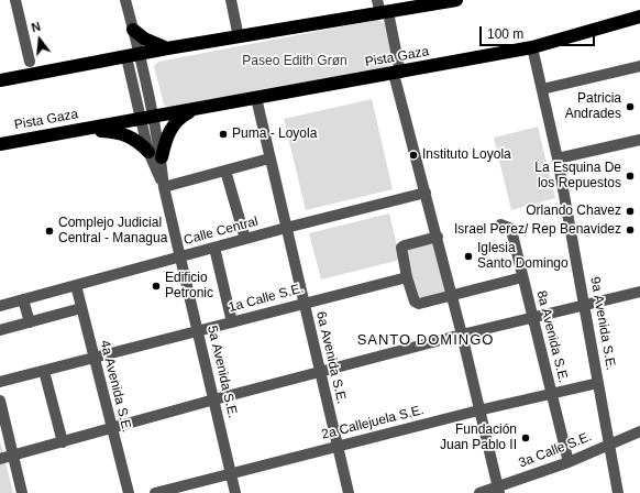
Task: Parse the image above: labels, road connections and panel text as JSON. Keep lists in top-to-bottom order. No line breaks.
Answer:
{"streets":{"highway":["Pista Gaza"],"street":["Calle Central","1a Calle S.E.","9a Avenida S.E.","8a Avenida S.E.","6a Avenida S.E.","5a Avenida S.E.","4a Avenida S.E.","2a Callejuela S.E.","3a Calle S.E."]},"crossings":[["Pista Gaza","9a Avenida S.E."],["Pista Gaza","6a Avenida S.E."],["Calle Central","6a Avenida S.E."],["Calle Central","5a Avenida S.E."],["Calle Central","4a Avenida S.E."],["1a Calle S.E.","6a Avenida S.E."],["1a Calle S.E.","5a Avenida S.E."],["1a Calle S.E.","4a Avenida S.E."],["9a Avenida S.E.","2a Callejuela S.E."],["9a Avenida S.E.","3a Calle S.E."],["8a Avenida S.E.","2a Callejuela S.E."],["8a Avenida S.E.","3a Calle S.E."],["6a Avenida S.E.","2a Callejuela S.E."],["5a Avenida S.E.","2a Callejuela S.E."]],"districts":["SANTO DOMINGO"],"parks":["Paseo Edith Grøn"],"places":["Patricia Andrades","Puma - Loyola","Instituto Loyola","La Esquina De los Repuestos","Orlando Chavez","Israel Perez/ Rep Benavidez","Complejo Judicial Central - Managua","Iglesia Santo Domingo","Edificio Petronic","Fundación Juan Pablo II"],"scale_bar":"100 m","north":"top"}
